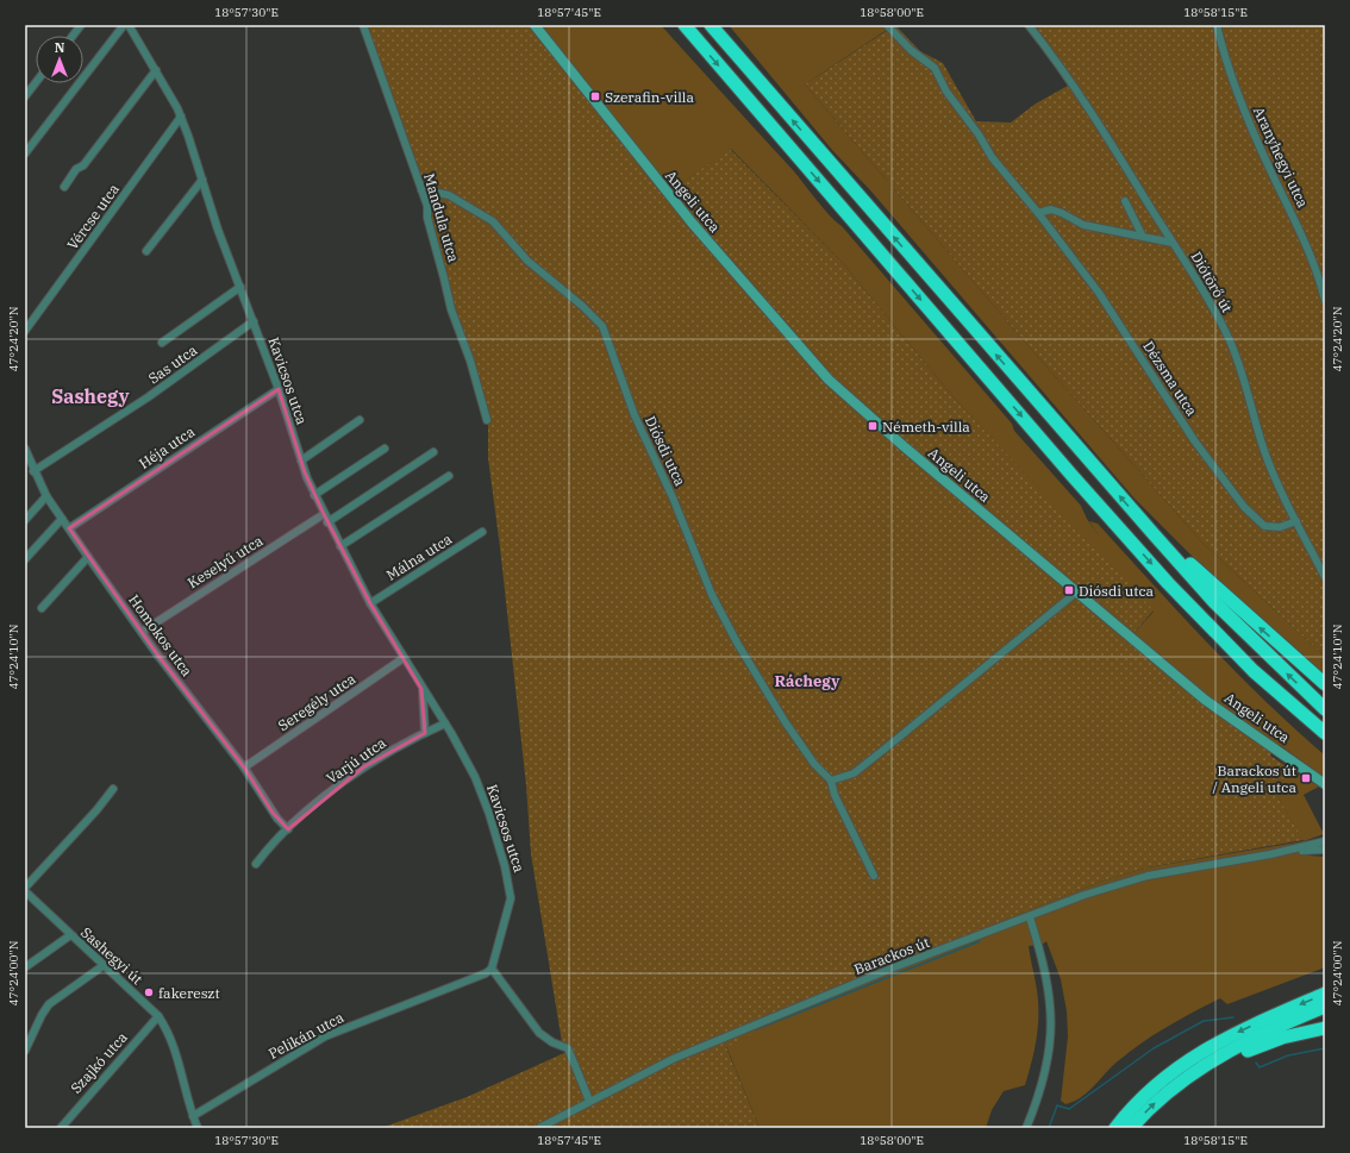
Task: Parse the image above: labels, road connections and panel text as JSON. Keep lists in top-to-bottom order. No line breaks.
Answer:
{"streets":{"street":["Aranyhegyi utca","Angeli utca","Vércse utca","Mandula utca","Diótörő út","Sas utca","Dézsma utca","Kavicsos utca","Héja utca","Diósdi utca","Málna utca","Keselyű utca","Homokos utca","Seregély utca","Varjú utca","Sashegyi út","Barackos út","Pelikán utca","Szajkó utca"]},"crossings":[["Vércse utca","Kavicsos utca"],["Mandula utca","Diósdi utca"],["Diótörő út","Dézsma utca"],["Sas utca","Kavicsos utca"],["Sas utca","Homokos utca"],["Kavicsos utca","Héja utca"],["Kavicsos utca","Málna utca"],["Kavicsos utca","Keselyű utca"],["Kavicsos utca","Seregély utca"],["Kavicsos utca","Varjú utca"],["Kavicsos utca","Pelikán utca"],["Héja utca","Homokos utca"],["Keselyű utca","Homokos utca"],["Homokos utca","Seregély utca"],["Homokos utca","Varjú utca"],["Sashegyi út","Pelikán utca"],["Sashegyi út","Szajkó utca"]],"districts":["Sashegy","Ráchegy"],"places":{"transit":["Szerafin-villa","Németh-villa","Diósdi utca","Barackos út / Angeli utca"],"other":["fakereszt"]},"north":"top","coordinates":["18°57'30\"E","18°57'45\"E","18°58'00\"E","18°58'15\"E","47°24'20\"N","47°24'10\"N","47°24'00\"N"]}
